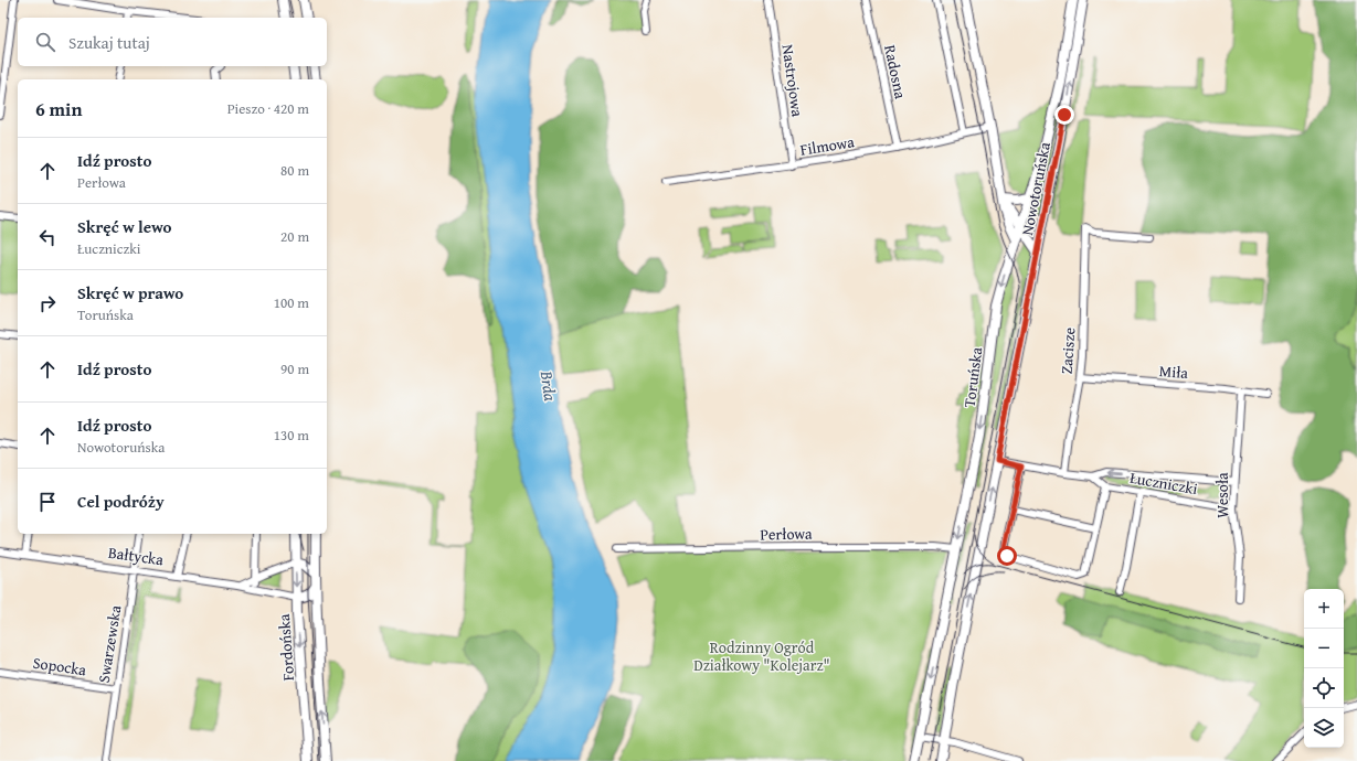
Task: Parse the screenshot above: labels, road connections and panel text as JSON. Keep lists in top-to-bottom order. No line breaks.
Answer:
{"streets":{"main road":["Nowotoruńska","Toruńska","Fordońska"],"street":["Radosna","Nastrojowa","Filmowa","Zacisze","Miła","Łuczniczki","Wesoła","Perłowa","Bałtycka","Swarzewska","Sopocka"]},"crossings":[["Radosna","Filmowa"],["Nastrojowa","Filmowa"],["Nowotoruńska","Toruńska"],["Nowotoruńska","Łuczniczki"],["Zacisze","Miła"],["Zacisze","Łuczniczki"],["Miła","Wesoła"],["Toruńska","Perłowa"],["Łuczniczki","Wesoła"],["Bałtycka","Swarzewska"],["Bałtycka","Fordońska"],["Swarzewska","Sopocka"]],"water":["Brda"],"parks":["Rodzinny Ogród Działkowy \"Kolejarz\""],"page":{"search":"Szukaj tutaj","heading":["6 min","Pieszo · 420 m"],"list":[["Idź prosto","Perłowa","80 m"],["Skręć w lewo","Łuczniczki","20 m"],["Skręć w prawo","Toruńska","100 m"],["Idź prosto","90 m"],["Idź prosto","Nowotoruńska","130 m"],"Cel podróży"],"map_buttons":["+","−"]}}
